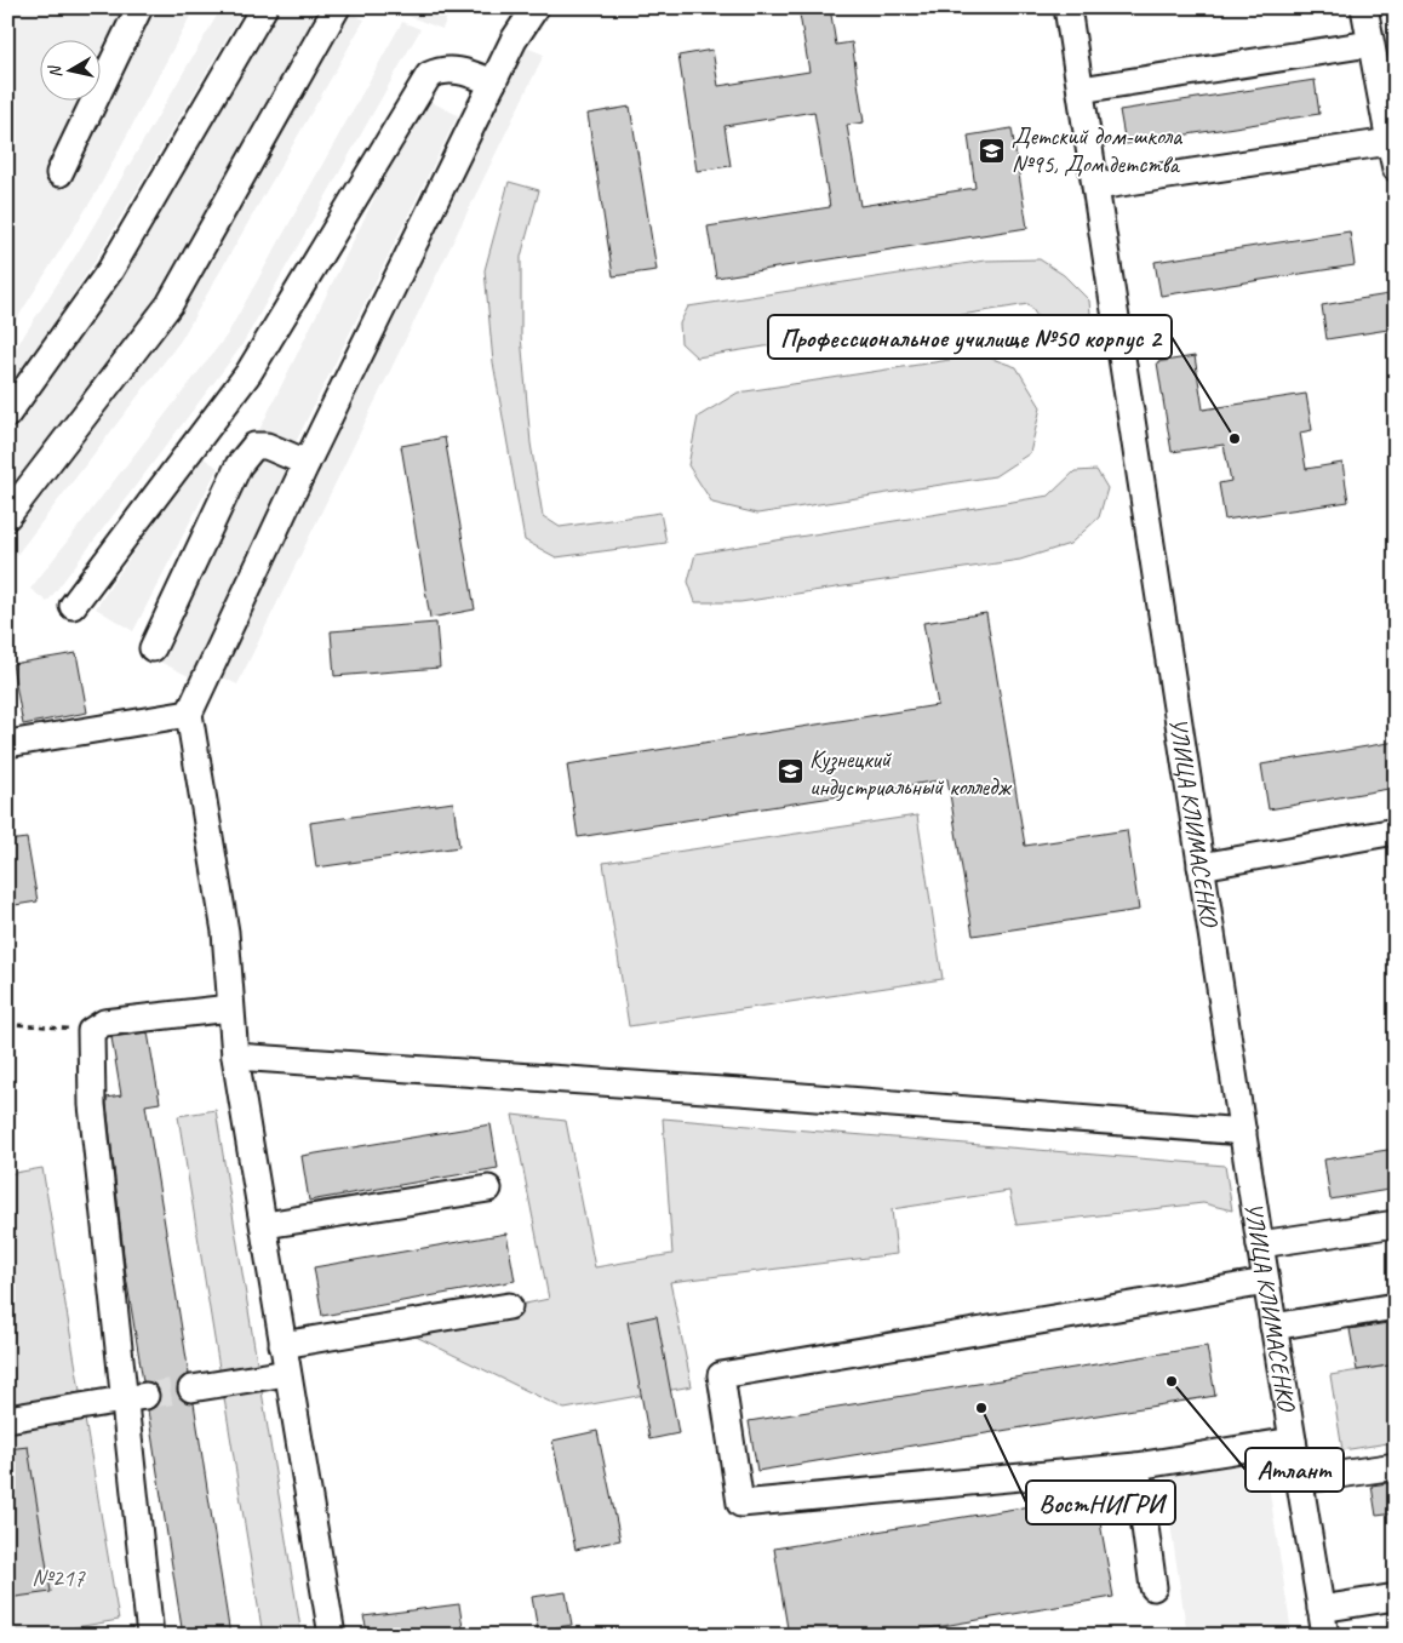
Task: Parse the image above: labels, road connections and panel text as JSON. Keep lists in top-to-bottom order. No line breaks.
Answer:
{"streets":{"street":["УЛИЦА КЛИМАСЕНКО"]},"parks":["№217"],"places":{"school or university":["Детский дом-школа №95, Дом детства","Кузнецкий индустриальный колледж"],"other":["Профессиональное училище №50 корпус 2","Атлант","ВостНИГРИ"]},"north":"left"}
